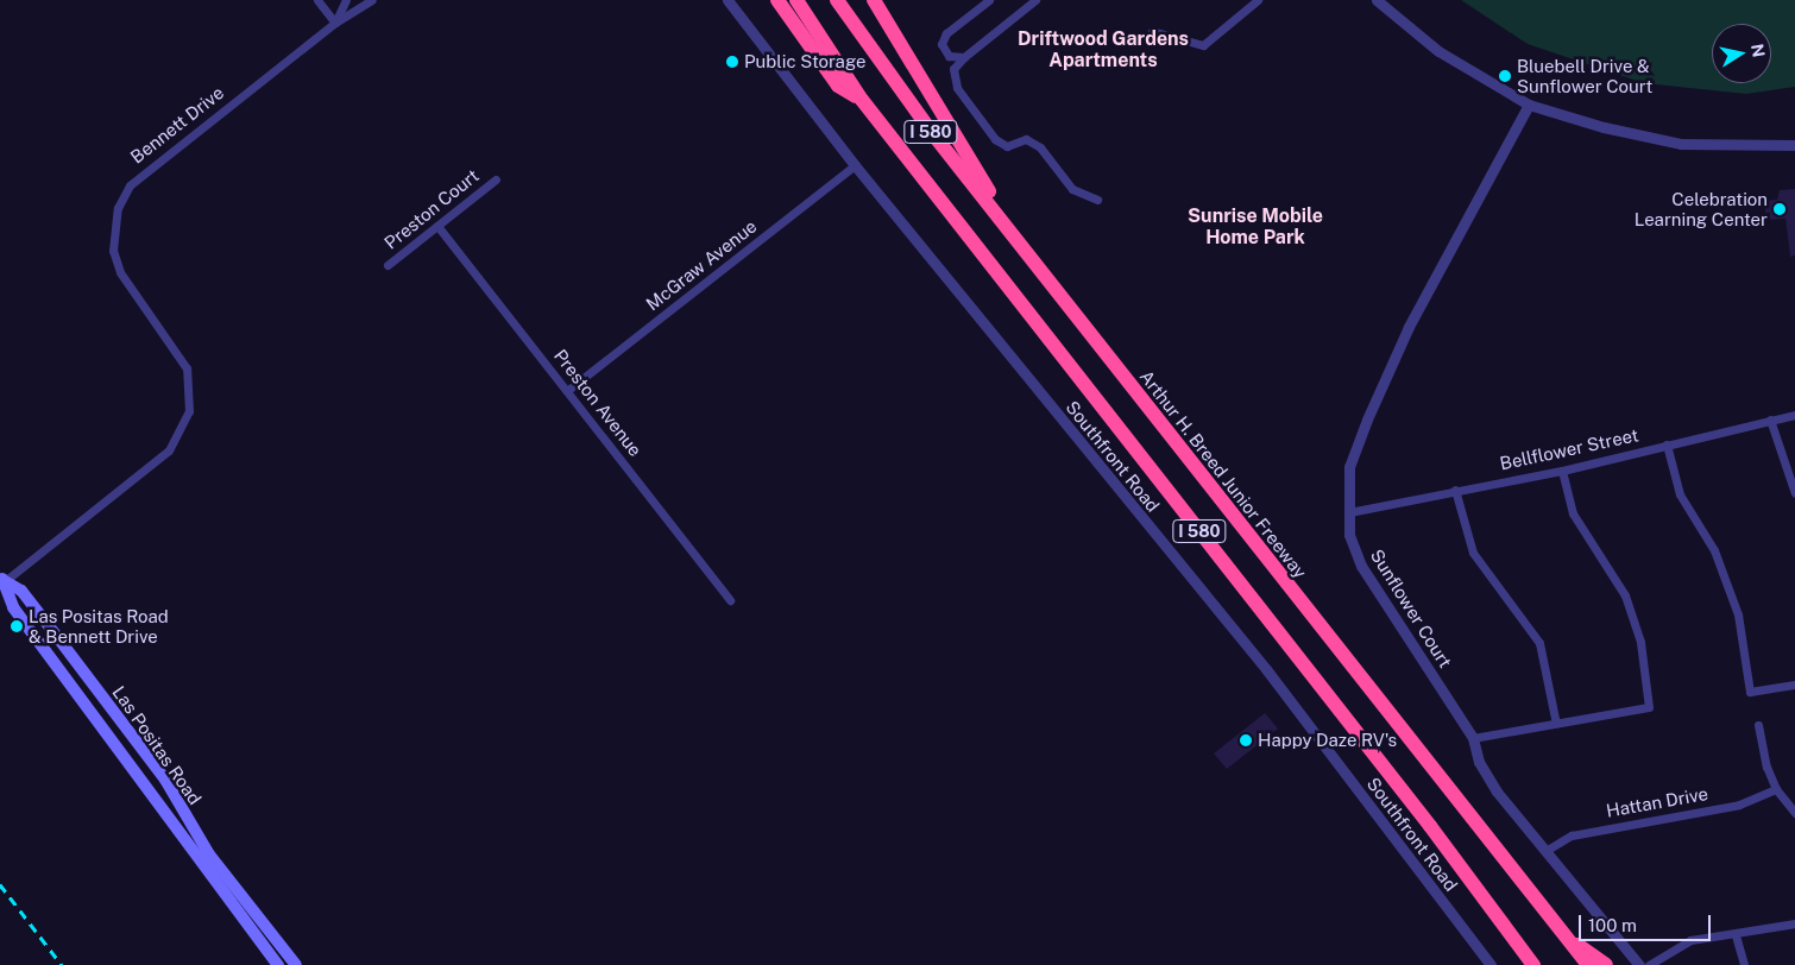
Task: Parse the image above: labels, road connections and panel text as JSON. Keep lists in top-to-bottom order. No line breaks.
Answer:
{"streets":{"highway":["I 580","Arthur H. Breed Junior Freeway"],"main road":["Las Positas Road"],"street":["Bennett Drive","Preston Court","McGraw Avenue","Preston Avenue","Bellflower Street","Southfront Road","Sunflower Court","Hattan Drive"]},"crossings":[["Bennett Drive","Las Positas Road"],["Preston Court","Preston Avenue"],["McGraw Avenue","Preston Avenue"],["McGraw Avenue","Southfront Road"],["Bellflower Street","Sunflower Court"],["Sunflower Court","Hattan Drive"]],"districts":["Driftwood Gardens Apartments","Sunrise Mobile Home Park"],"places":["Public Storage","Bluebell Drive & Sunflower Court","Celebration Learning Center","Las Positas Road & Bennett Drive","Happy Daze RV's"],"scale_bar":"100 m","north":"right"}
